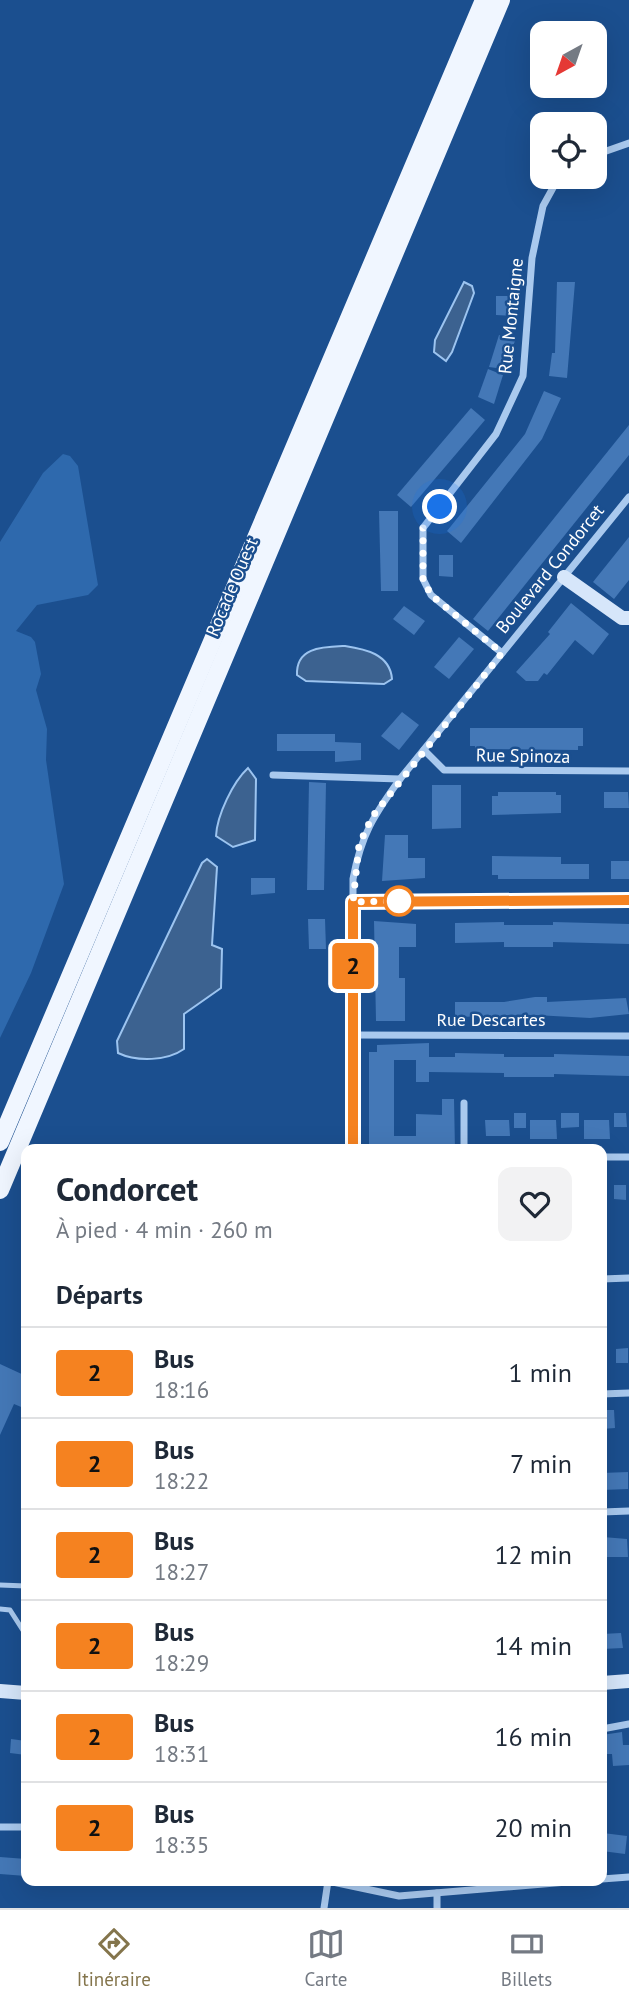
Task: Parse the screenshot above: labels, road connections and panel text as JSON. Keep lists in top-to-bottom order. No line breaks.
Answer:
{"streets":{"main road":["Rocade Ouest"],"street":["Rue Montaigne","Boulevard Condorcet","Rue Spinoza","Rue Descartes"]},"crossings":[["Rue Montaigne","Boulevard Condorcet"],["Boulevard Condorcet","Rue Spinoza"],["Boulevard Condorcet","Rue Descartes"]],"lines":["bus line 2"],"north":"bottom left","page":{"on_map":"2","heading":[["Condorcet","À pied · 4 min · 260 m"],"Départs"],"list":[{"mark":"2","name":"Bus","note":"18:16","value":"1 min"},{"mark":"2","name":"Bus","note":"18:22","value":"7 min"},{"mark":"2","name":"Bus","note":"18:27","value":"12 min"},{"mark":"2","name":"Bus","note":"18:29","value":"14 min"},{"mark":"2","name":"Bus","note":"18:31","value":"16 min"},{"mark":"2","name":"Bus","note":"18:35","value":"20 min"}],"tabs":["Itinéraire","Carte","Billets"]}}
